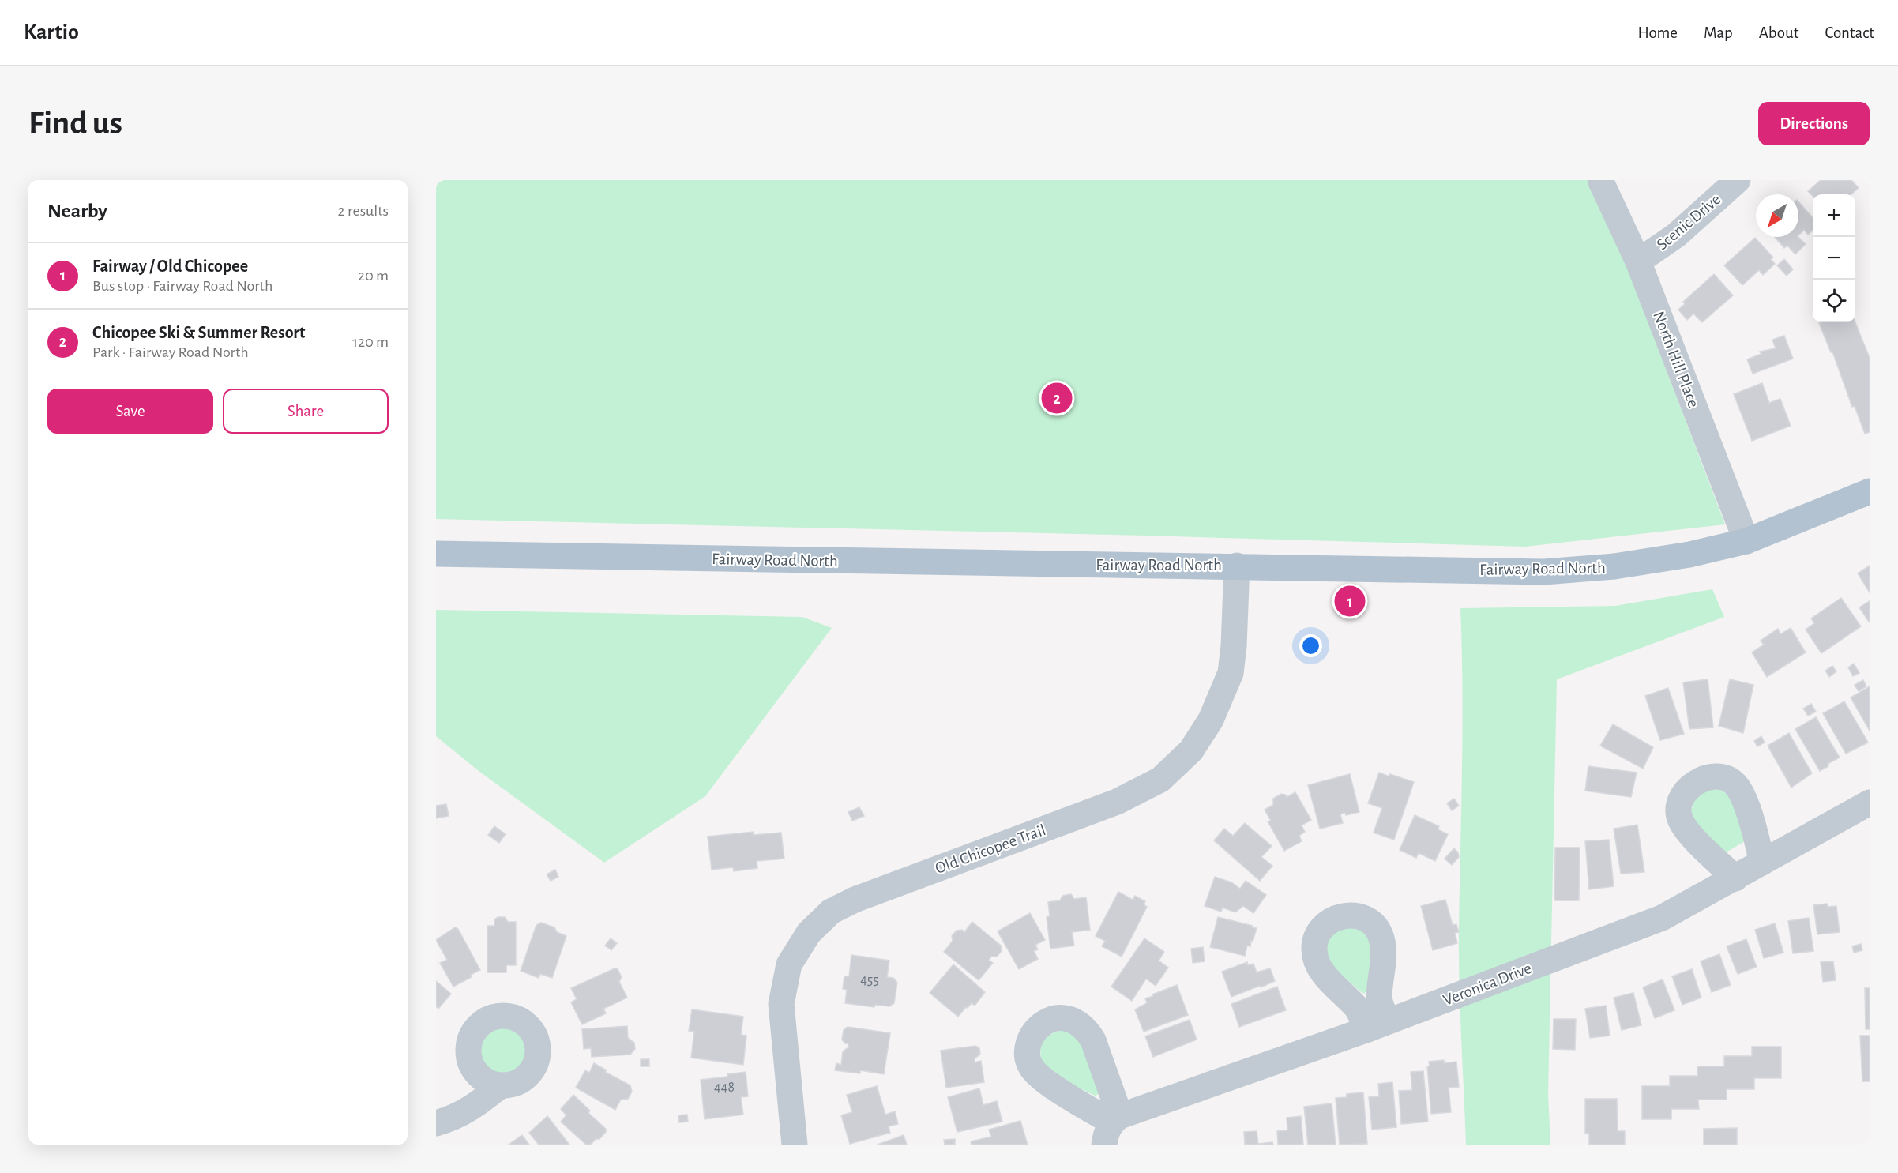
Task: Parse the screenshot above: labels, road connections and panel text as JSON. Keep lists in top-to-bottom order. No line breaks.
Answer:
{"streets":{"main road":["Fairway Road North"],"street":["Scenic Drive","North Hill Place","Old Chicopee Trail","Veronica Drive"]},"crossings":[["Scenic Drive","North Hill Place"],["North Hill Place","Fairway Road North"],["Fairway Road North","Old Chicopee Trail"]],"house_numbers":["455","448"],"north":"bottom left","page":{"header":"Kartio","nav":["Home","Map","About","Contact"],"buttons":["Directions",["Save","Share"]],"title":"Find us","heading":["Nearby","2 results"],"map_buttons":["+","−"],"list":[{"mark":"1","name":"Fairway / Old Chicopee","note":"Bus stop · Fairway Road North","value":"20 m"},{"mark":"2","name":"Chicopee Ski & Summer Resort","note":"Park · Fairway Road North","value":"120 m"}],"pins":["2","1"]}}
